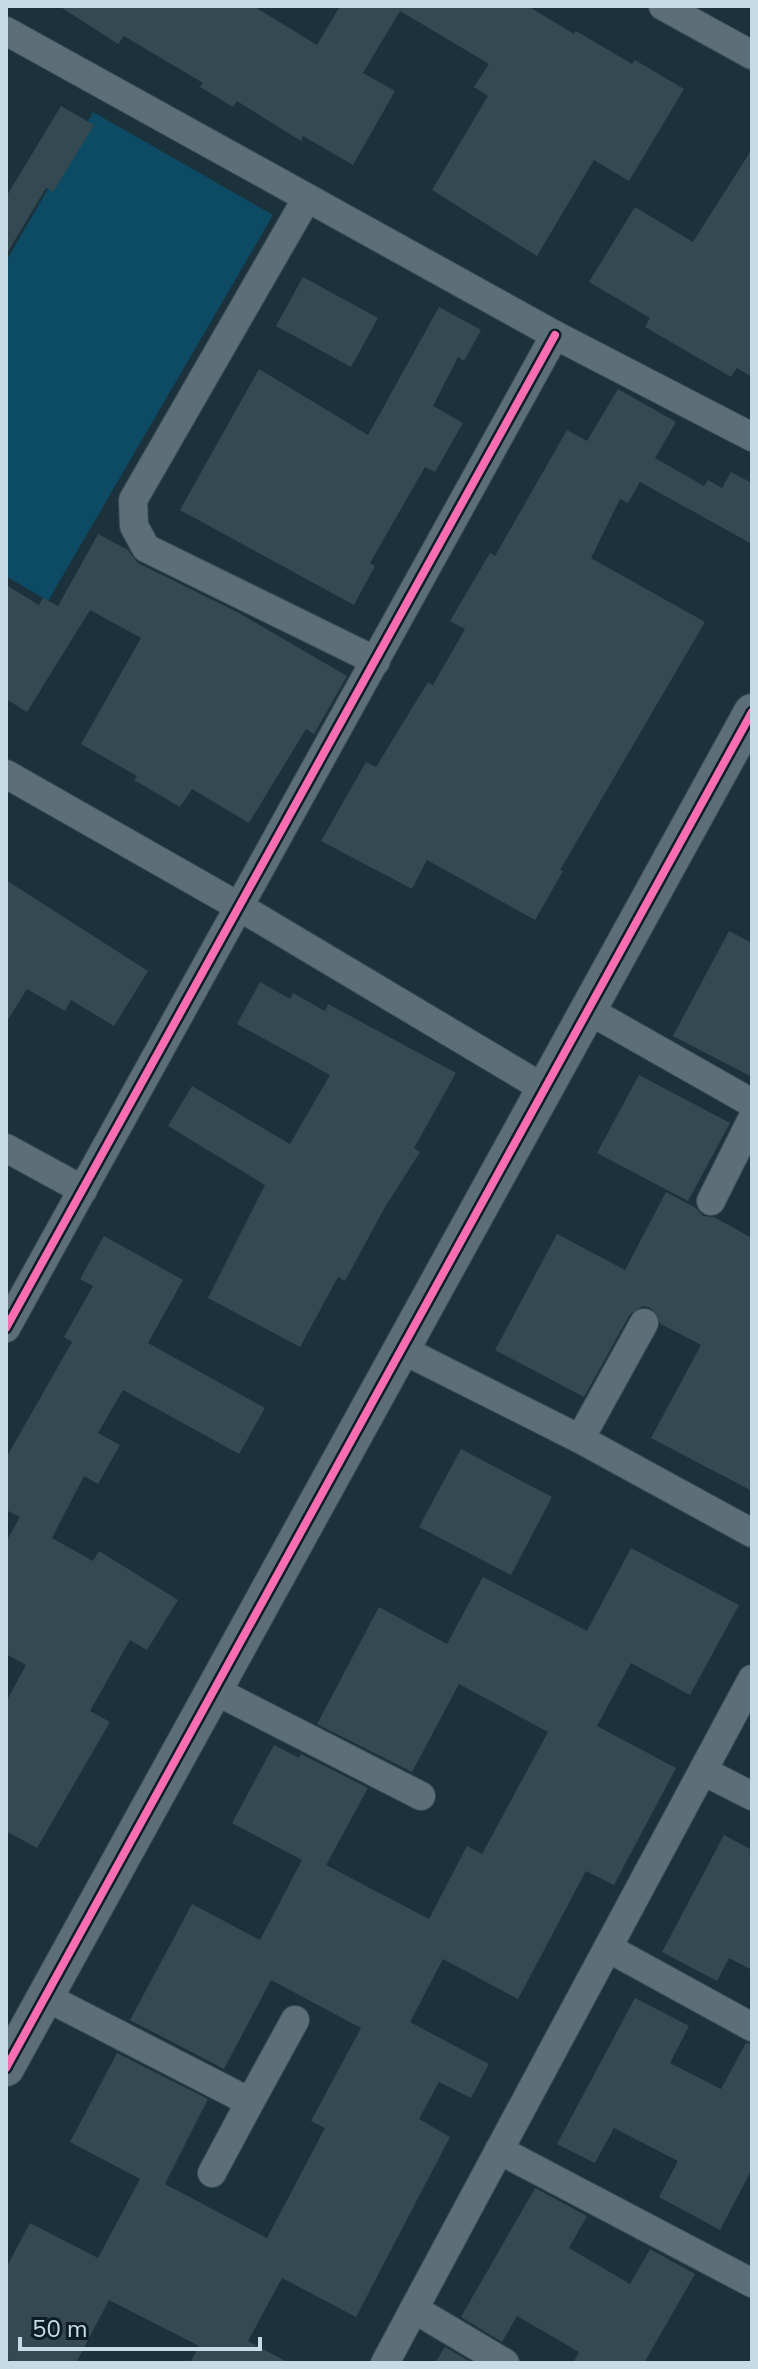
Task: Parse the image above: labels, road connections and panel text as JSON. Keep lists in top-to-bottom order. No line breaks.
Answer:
{"scale_bar":"50 m"}
